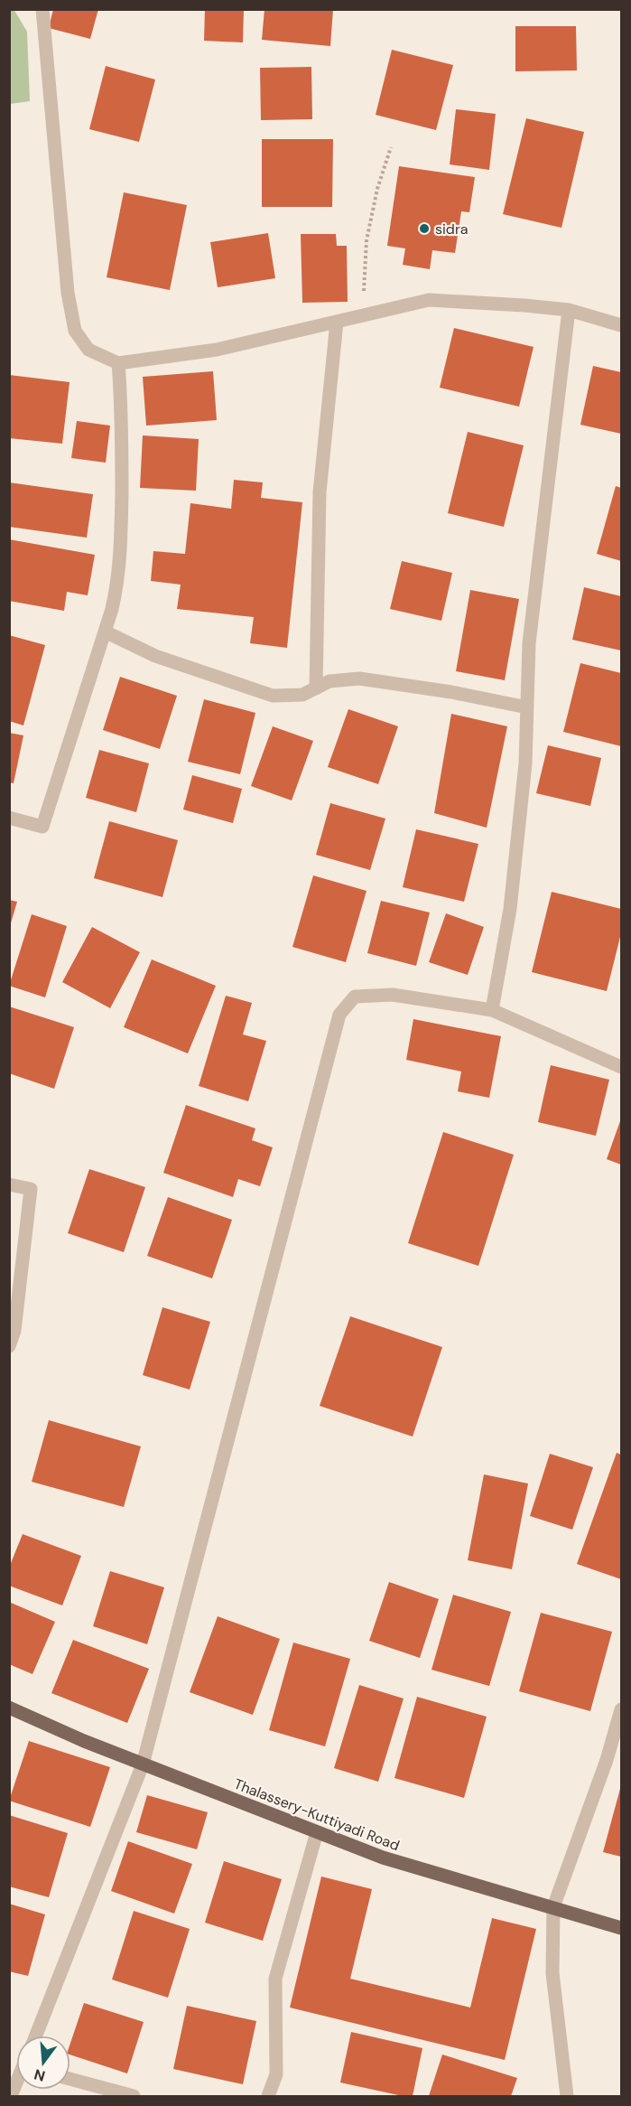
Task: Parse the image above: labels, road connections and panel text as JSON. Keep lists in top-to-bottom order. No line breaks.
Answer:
{"streets":{"main road":["Thalassery-Kuttiyadi Road"]},"places":["sidra"],"north":"bottom"}
